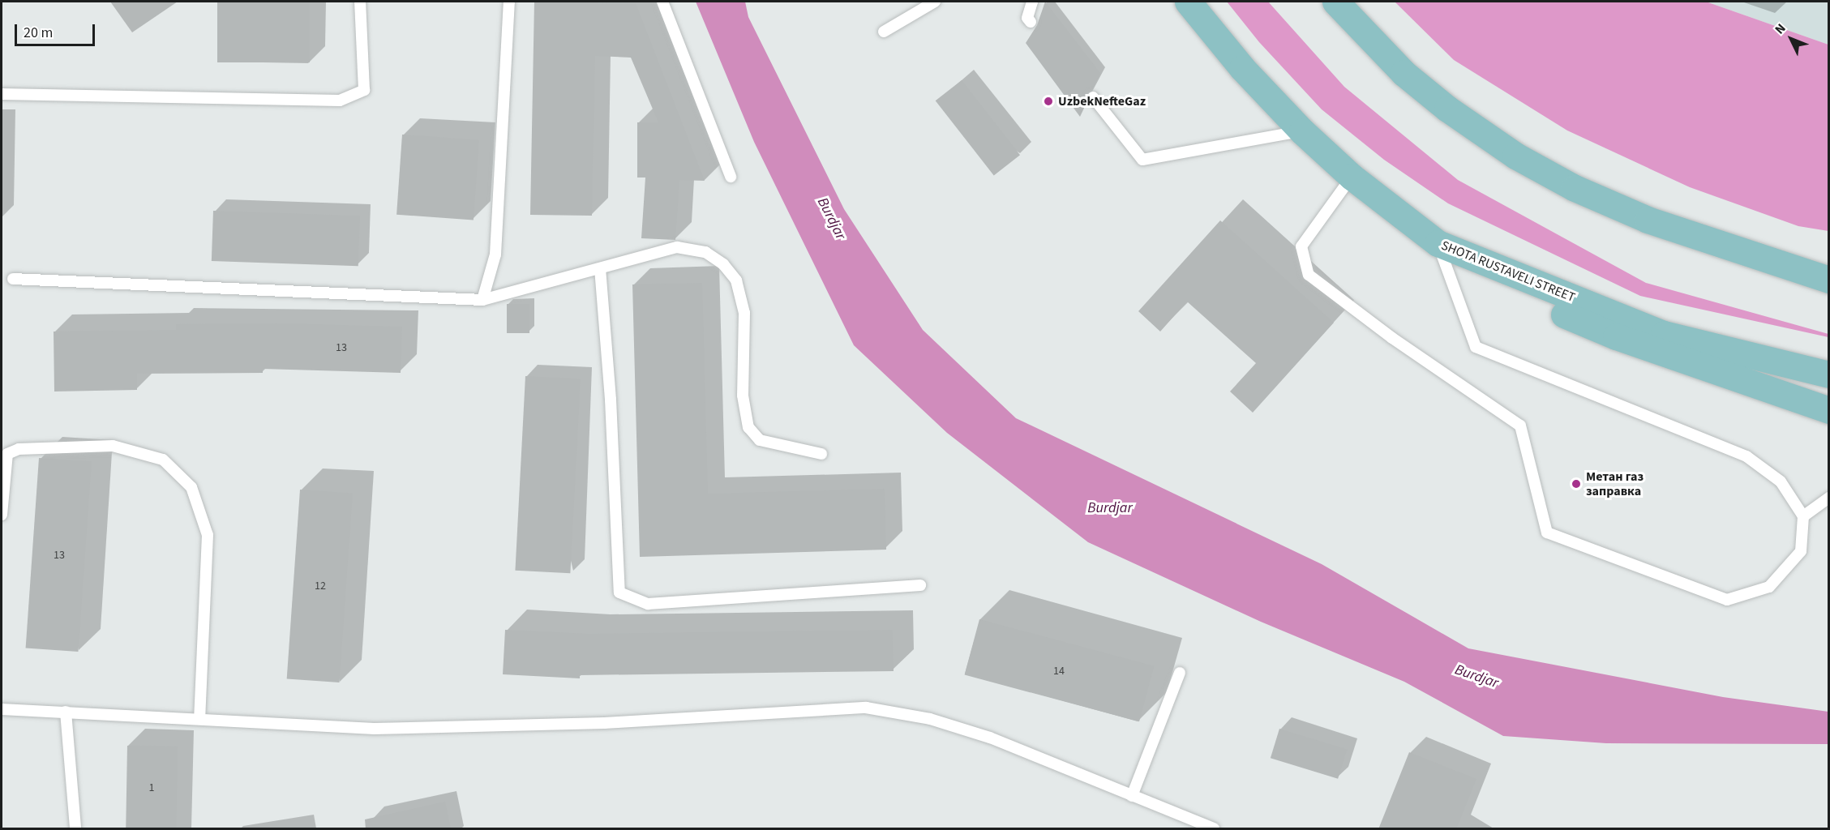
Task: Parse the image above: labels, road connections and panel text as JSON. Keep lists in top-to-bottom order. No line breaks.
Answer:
{"streets":{"main road":["SHOTA RUSTAVELI STREET"]},"water":["Burdjar"],"places":["UzbekNefteGaz","Метан газ заправка"],"house_numbers":["13","13","12","14","1"],"scale_bar":"20 m","north":"top left"}
